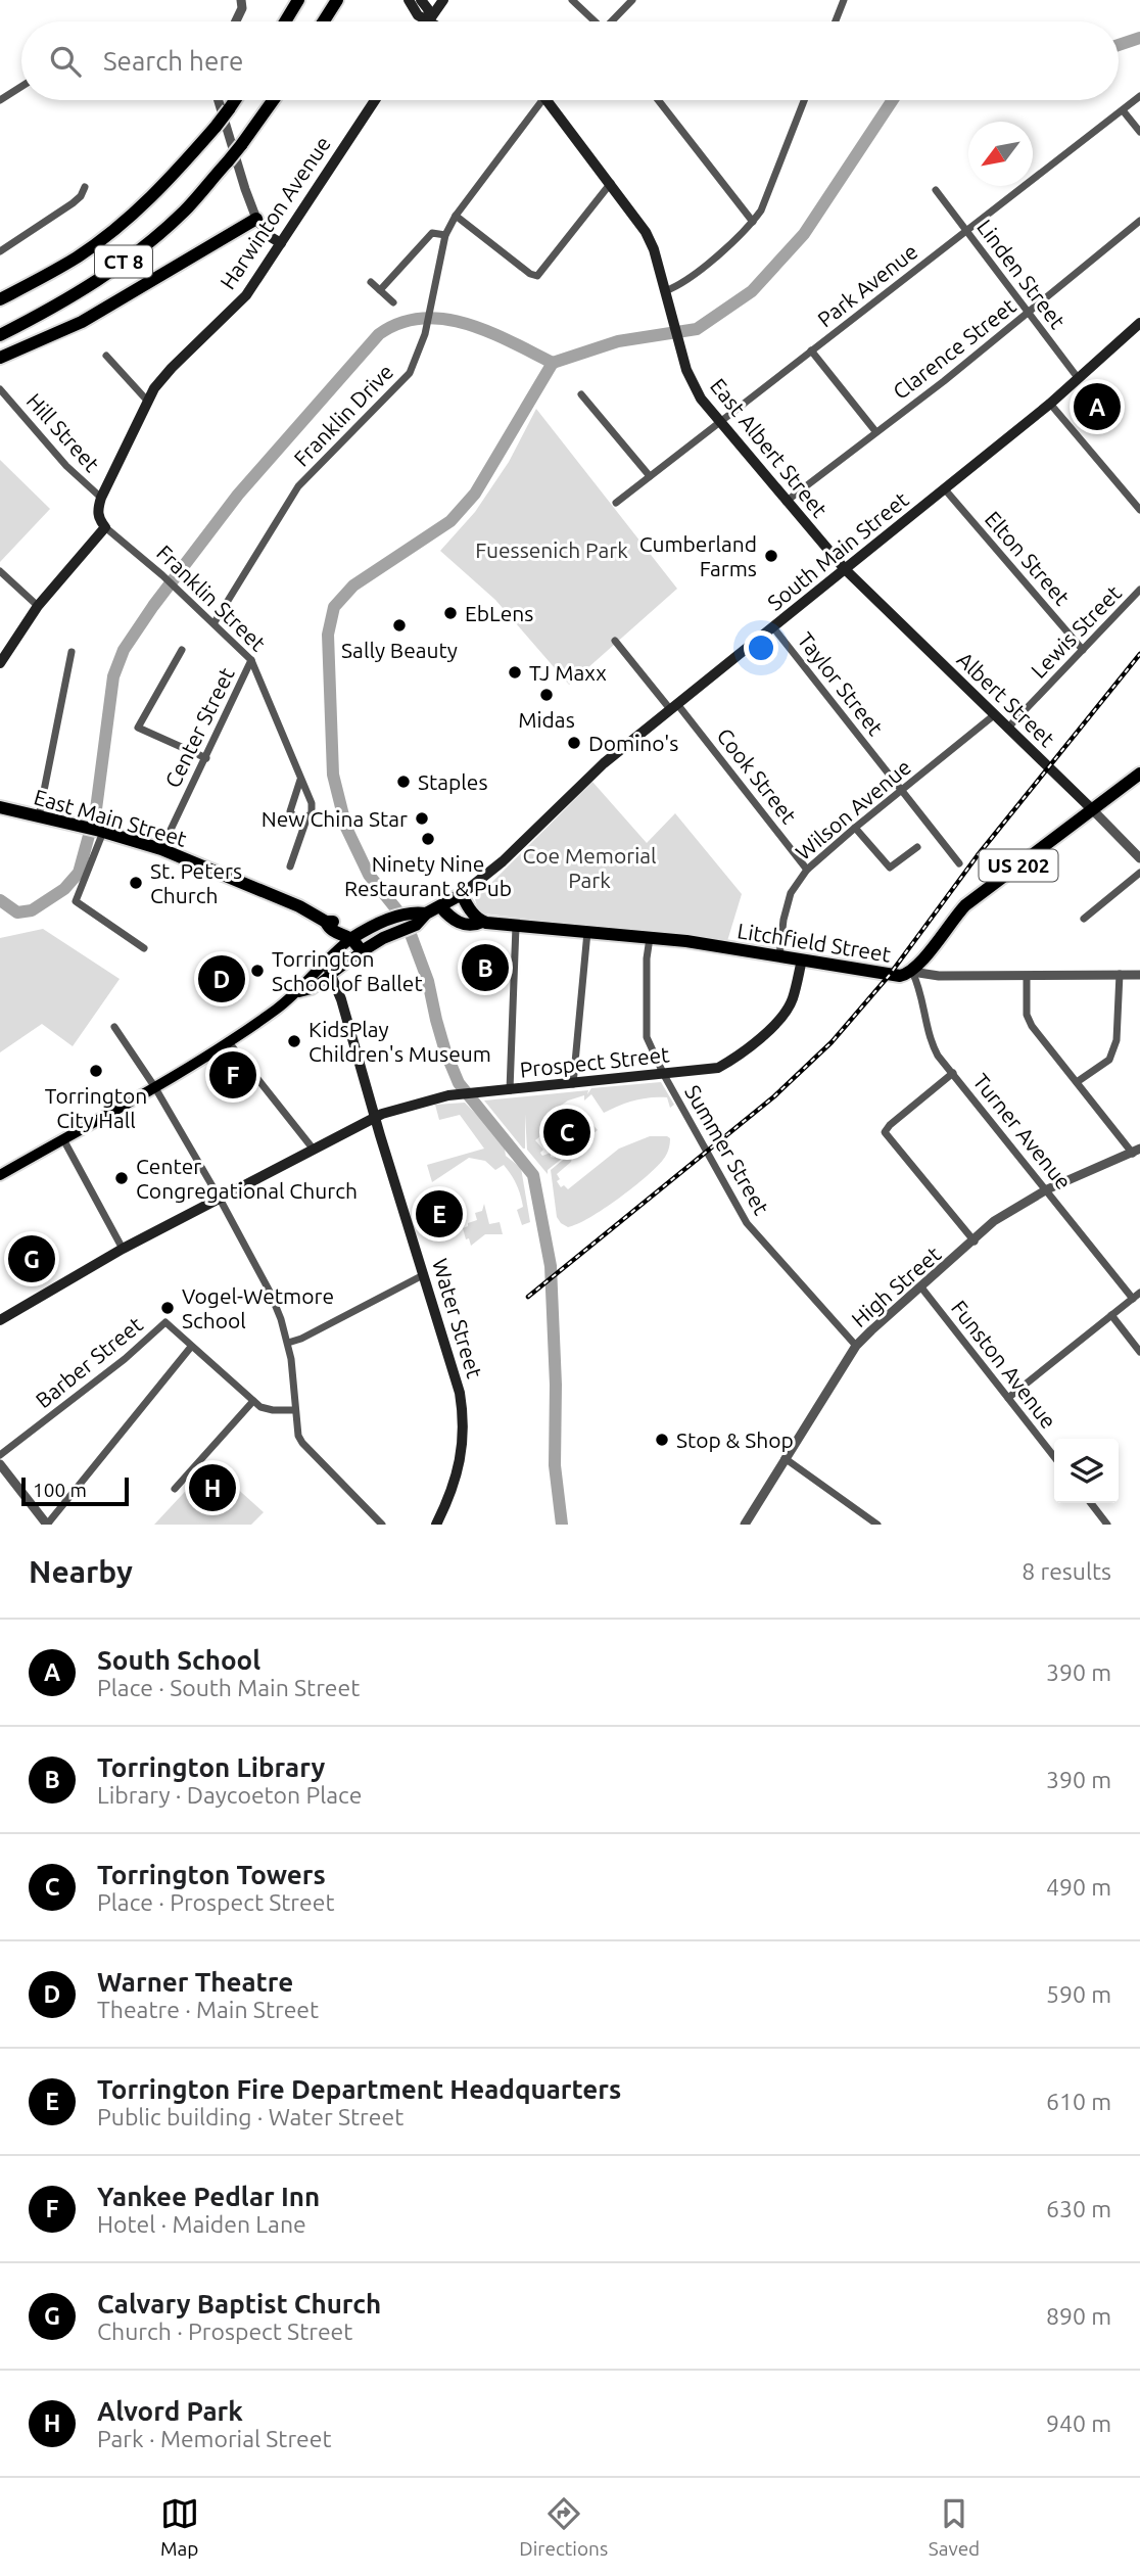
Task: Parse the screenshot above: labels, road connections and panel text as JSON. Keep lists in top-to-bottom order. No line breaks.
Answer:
{"streets":{"highway":["CT 8","South Main Street","East Main Street","US 202","Litchfield Street"],"main road":["Harwinton Avenue","East Albert Street","Albert Street","Prospect Street","Water Street"],"street":["Linden Street","Park Avenue","Clarence Street","Franklin Drive","Hill Street","Elton Street","Franklin Street","Lewis Street","Taylor Street","Center Street","Cook Street","Wilson Avenue","Turner Avenue","Summer Street","High Street","Barber Street","Funston Avenue"]},"crossings":[["Harwinton Avenue","Hill Street"],["Linden Street","Park Avenue"],["Linden Street","Clarence Street"],["Linden Street","South Main Street"],["Park Avenue","East Albert Street"],["Clarence Street","East Albert Street"],["Franklin Drive","Franklin Street"],["East Albert Street","South Main Street"],["East Albert Street","Albert Street"],["South Main Street","Elton Street"],["South Main Street","Taylor Street"],["South Main Street","Albert Street"],["South Main Street","Cook Street"],["South Main Street","East Main Street"],["South Main Street","Litchfield Street"],["Elton Street","Lewis Street"],["Franklin Street","Center Street"],["Lewis Street","Albert Street"],["Taylor Street","Wilson Avenue"],["Albert Street","Wilson Avenue"],["Albert Street","US 202"],["Center Street","East Main Street"],["Cook Street","Wilson Avenue"],["Wilson Avenue","Litchfield Street"],["US 202","Litchfield Street"],["US 202","Turner Avenue"],["Litchfield Street","Prospect Street"],["Litchfield Street","Turner Avenue"],["Litchfield Street","Summer Street"],["Prospect Street","Summer Street"],["Prospect Street","Water Street"],["Turner Avenue","High Street"],["Summer Street","High Street"],["High Street","Funston Avenue"]],"parks":["Fuessenich Park","Coe Memorial Park"],"places":["Cumberland Farms","EbLens","Sally Beauty","TJ Maxx","Midas","Domino's","Staples","New China Star","Ninety Nine Restaurant & Pub","St. Peters Church","Torrington School of Ballet","KidsPlay Children's Museum","Torrington City Hall","Center Congregational Church","Vogel-Wetmore School","Stop & Shop"],"scale_bar":"100 m","north":"bottom left","page":{"search":"Search here","pins":["A","B","D","F","C","E","G","H"],"scale":"100 m","heading":["Nearby","8 results"],"list":[{"mark":"A","name":"South School","note":"Place · South Main Street","value":"390 m"},{"mark":"B","name":"Torrington Library","note":"Library · Daycoeton Place","value":"390 m"},{"mark":"C","name":"Torrington Towers","note":"Place · Prospect Street","value":"490 m"},{"mark":"D","name":"Warner Theatre","note":"Theatre · Main Street","value":"590 m"},{"mark":"E","name":"Torrington Fire Department Headquarters","note":"Public building · Water Street","value":"610 m"},{"mark":"F","name":"Yankee Pedlar Inn","note":"Hotel · Maiden Lane","value":"630 m"},{"mark":"G","name":"Calvary Baptist Church","note":"Church · Prospect Street","value":"890 m"},{"mark":"H","name":"Alvord Park","note":"Park · Memorial Street","value":"940 m"}],"nav":["Map","Directions","Saved"]}}
